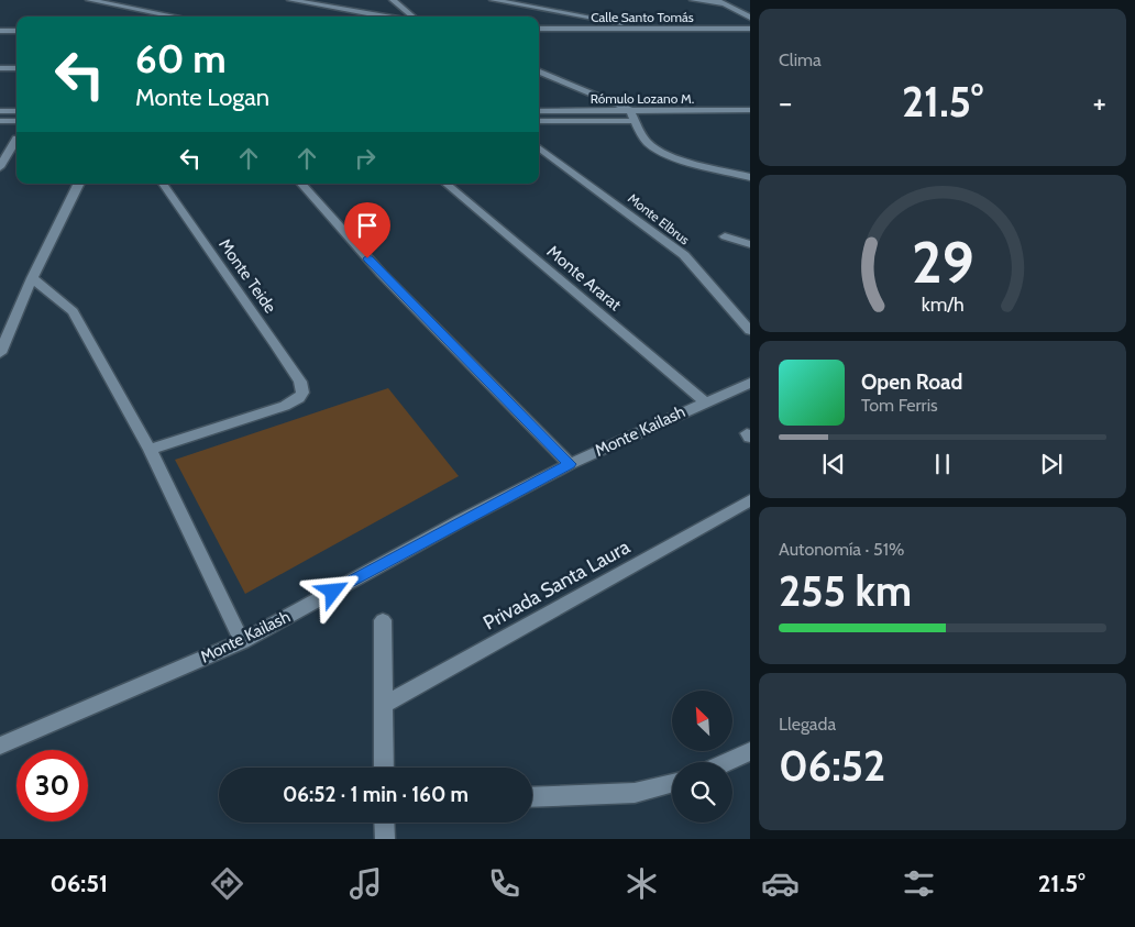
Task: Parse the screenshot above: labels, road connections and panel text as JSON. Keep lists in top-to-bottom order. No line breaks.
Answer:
{"streets":{"street":["Calle Santo Tomás","Rómulo Lozano M.","Monte Elbrus","Monte Teide","Monte Ararat","Monte Kailash","Privada Santa Laura"]},"crossings":[["Monte Ararat","Monte Kailash"]],"north":"top left","page":{"tile":["Clima",["Autonomía · 51%","255 km"],["Llegada","06:52"]],"turn":["60 m","Monte Logan"],"heat":["−","21.5°","+"],"song":["Open Road","Tom Ferris"],"limit":"30","trip":"06:52 · 1 min · 160 m","tabs":["06:51","21.5°"],"gauge":["29","km/h"]}}
